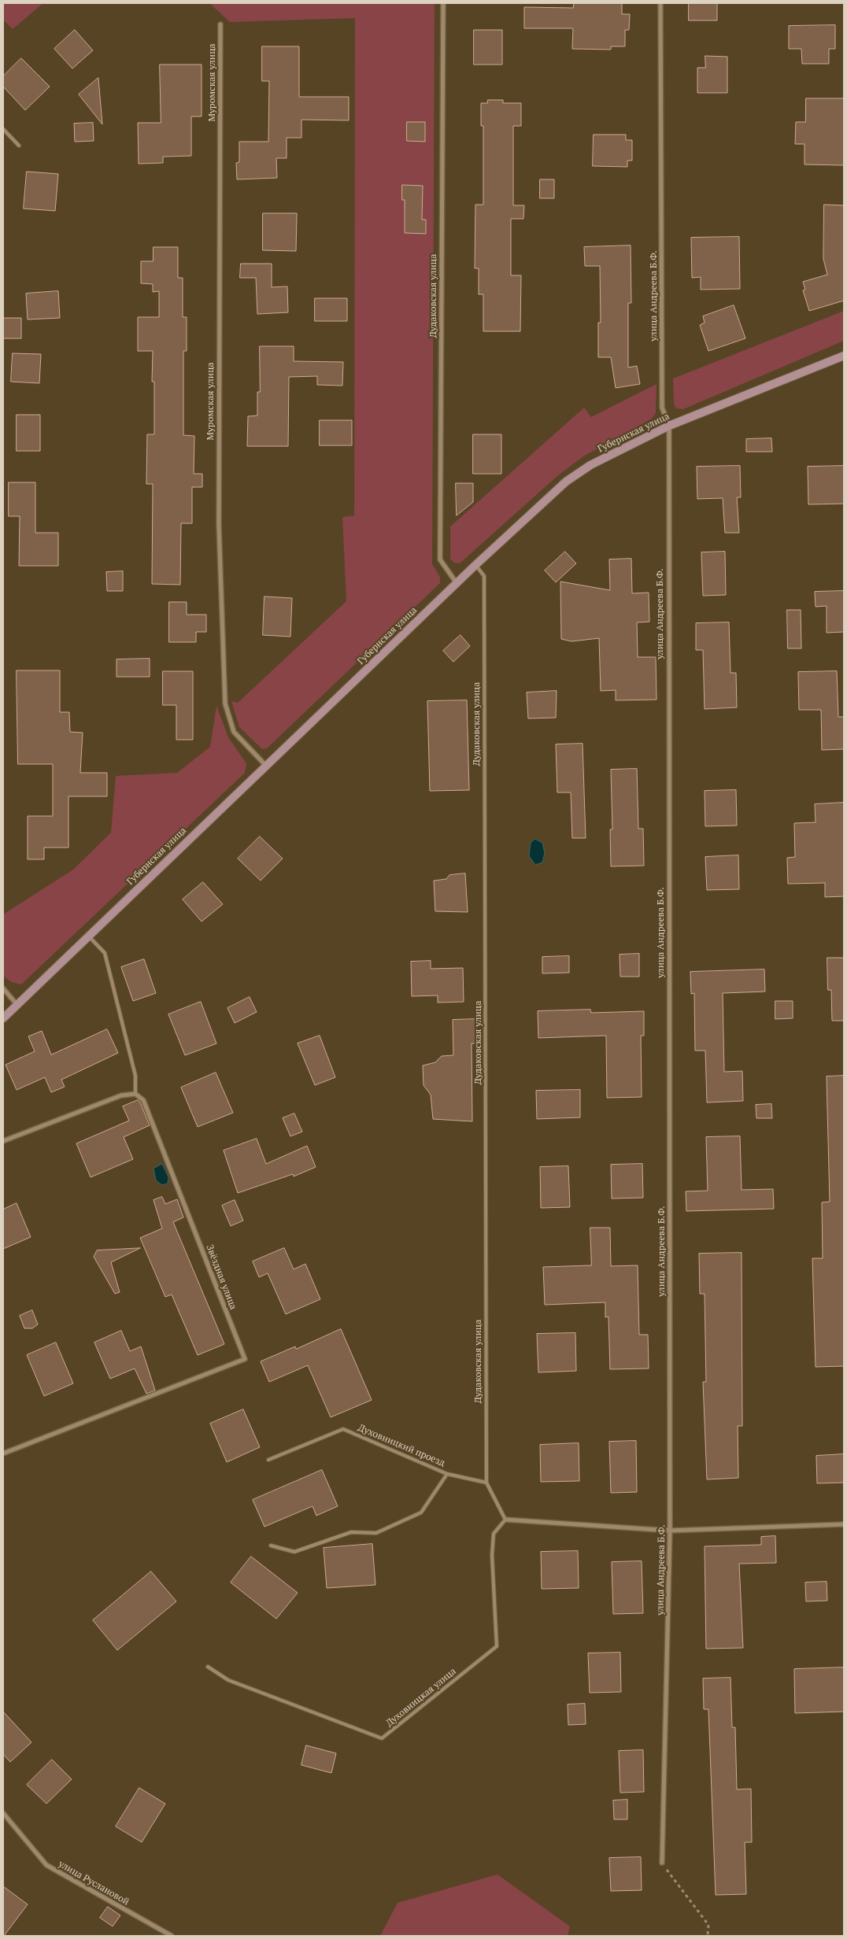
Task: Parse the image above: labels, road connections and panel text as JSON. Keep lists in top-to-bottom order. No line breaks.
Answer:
{"streets":{"street":["Муромская улица","Дудаковская улица","улица Андреева Б.Ф.","Губернская улица","Звёздная улица","улица Руслановой"],"lane":["Духовницкий проезд","Духовницкая улица"]},"crossings":[["Муромская улица","Губернская улица"],["Дудаковская улица","Губернская улица"],["Дудаковская улица","Духовницкий проезд"],["Дудаковская улица","Духовницкая улица"],["улица Андреева Б.Ф.","Губернская улица"]]}
